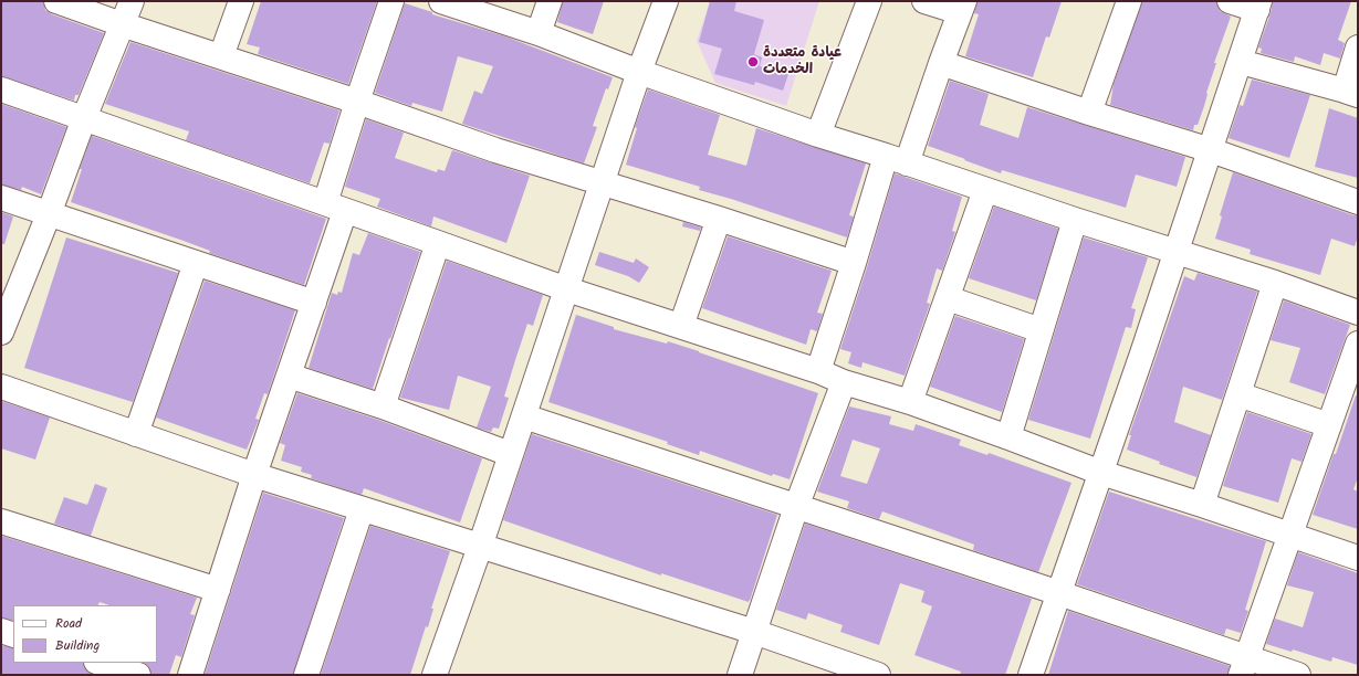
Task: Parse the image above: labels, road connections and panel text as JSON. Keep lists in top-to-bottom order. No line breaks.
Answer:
{"places":["عيادة متعددة الخدمات"],"legend":["Road","Building"]}
